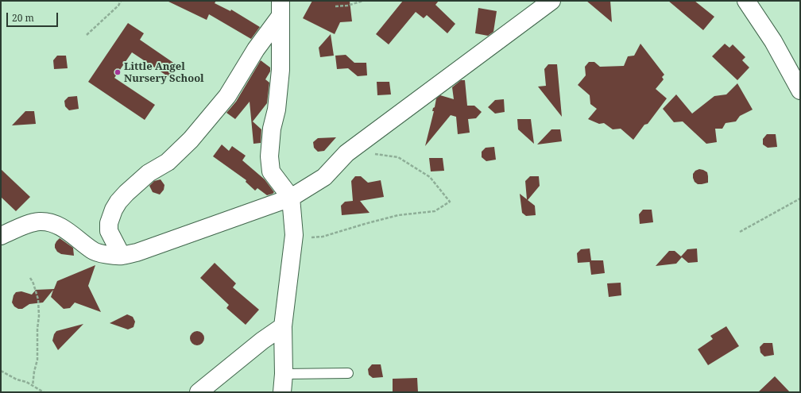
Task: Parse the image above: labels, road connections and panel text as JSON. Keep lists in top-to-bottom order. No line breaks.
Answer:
{"places":["Little Angel Nursery School"],"scale_bar":"20 m"}
